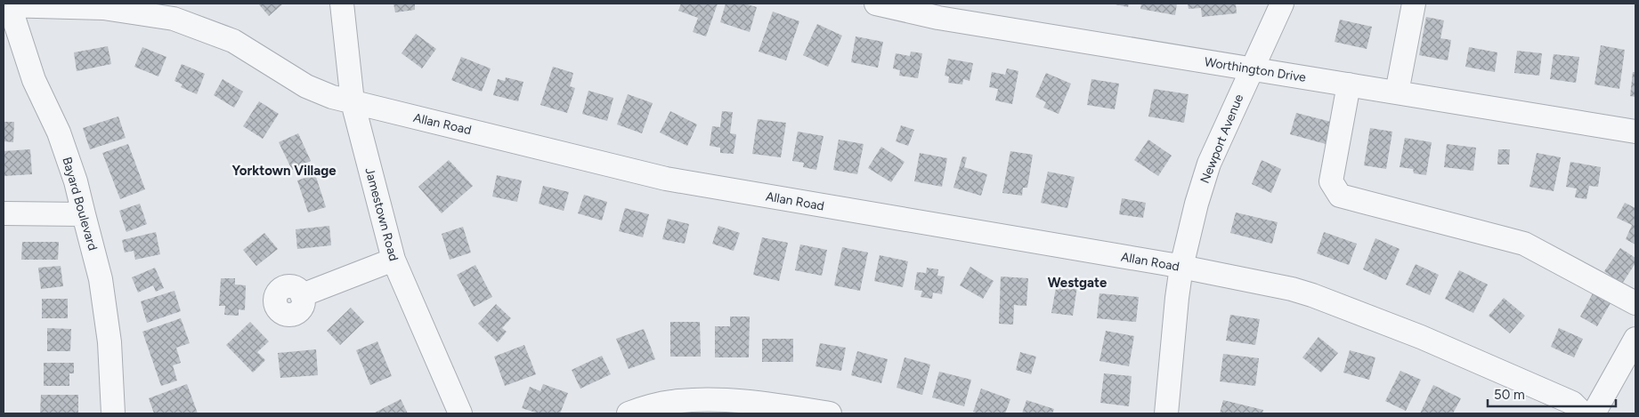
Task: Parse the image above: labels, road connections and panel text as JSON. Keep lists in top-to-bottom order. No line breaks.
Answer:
{"streets":{"street":["Worthington Drive","Allan Road","Newport Avenue","Bayard Boulevard","Jamestown Road"]},"crossings":[["Worthington Drive","Newport Avenue"],["Allan Road","Newport Avenue"],["Allan Road","Bayard Boulevard"],["Allan Road","Jamestown Road"]],"districts":["Yorktown Village","Westgate"],"scale_bar":"50 m"}
